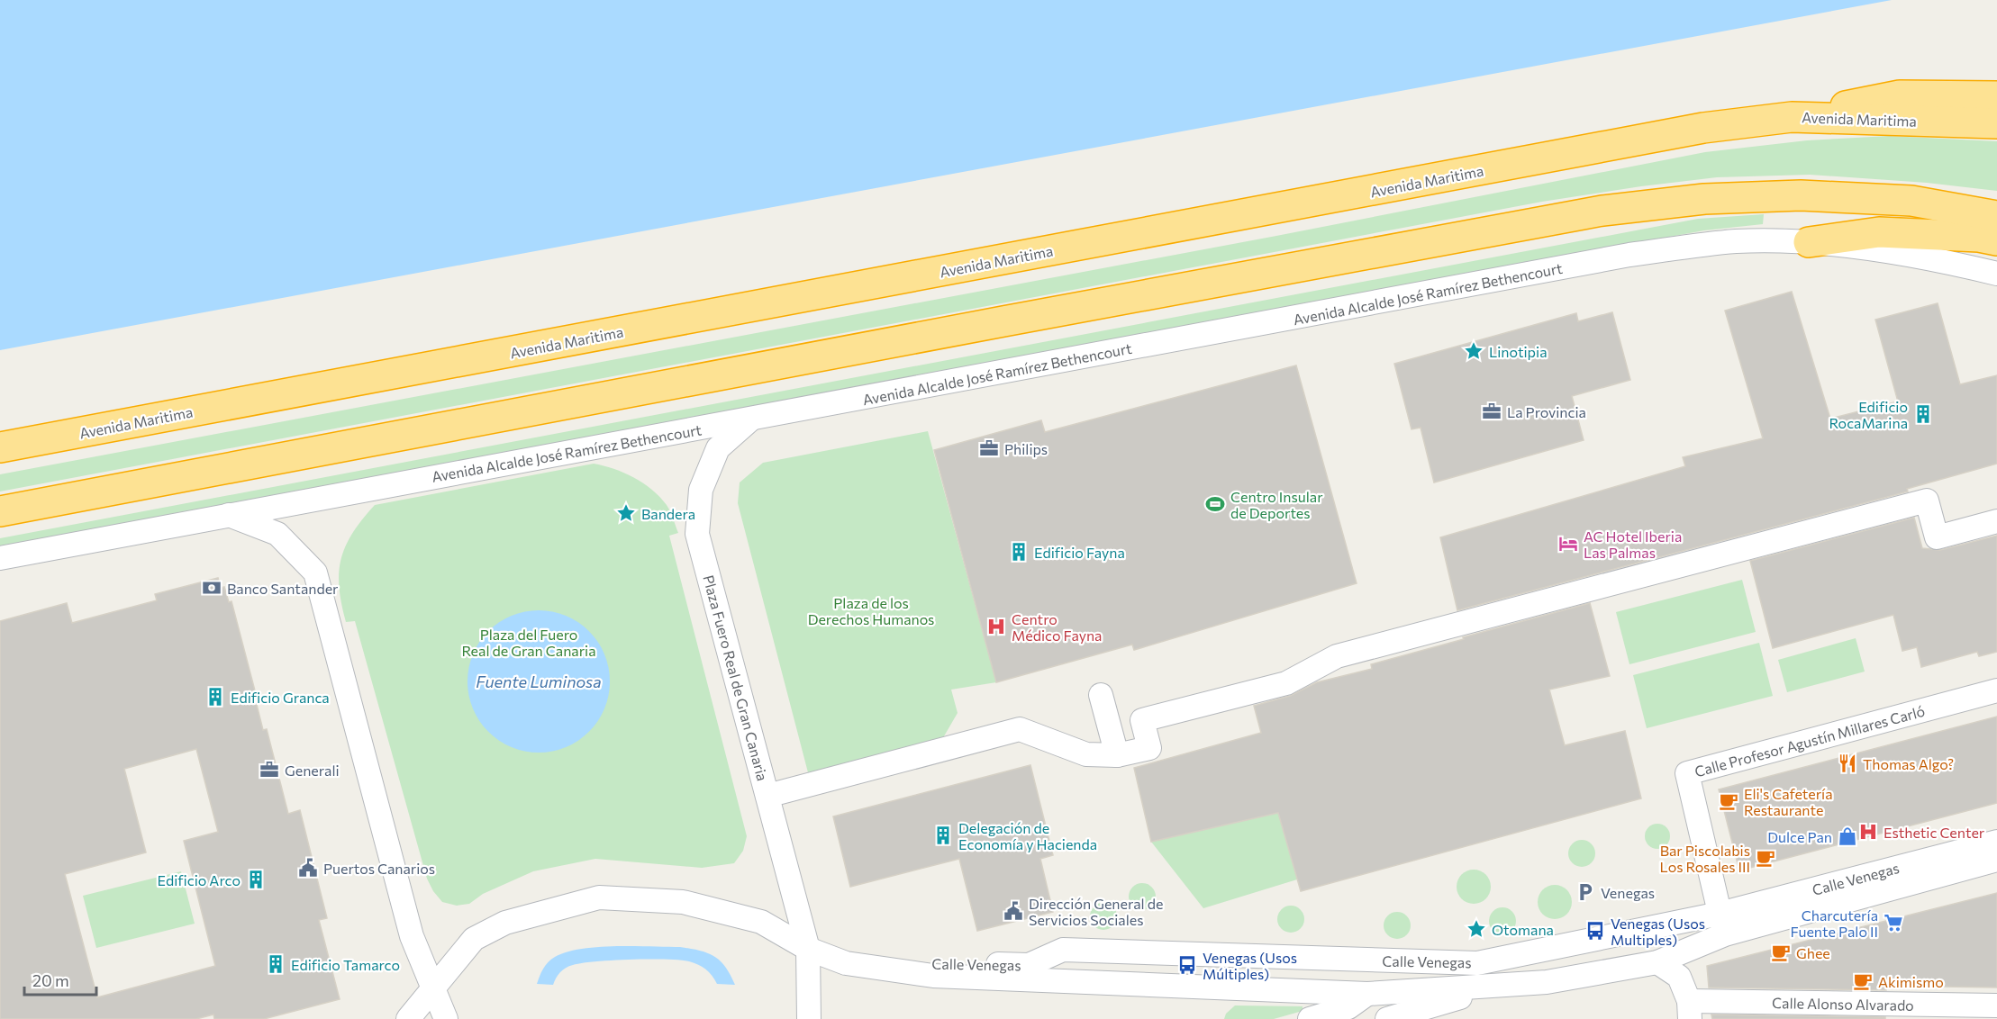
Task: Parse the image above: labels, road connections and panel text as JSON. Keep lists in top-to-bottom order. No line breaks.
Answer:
{"streets":{"highway":["Avenida Maritima"],"street":["Avenida Alcalde José Ramírez Bethencourt","Plaza Fuero Real de Gran Canaria","Calle Profesor Agustín Millares Carló","Calle Venegas","Calle Alonso Alvarado"]},"crossings":[["Avenida Alcalde José Ramírez Bethencourt","Plaza Fuero Real de Gran Canaria"],["Plaza Fuero Real de Gran Canaria","Calle Venegas"],["Calle Profesor Agustín Millares Carló","Calle Venegas"]],"water":["Fuente Luminosa"],"parks":["Plaza de los Derechos Humanos","Plaza del Fuero Real de Gran Canaria"],"places":{"place":["Linotipia","Bandera","Otomana"],"office":["La Provincia","Philips","Generali"],"building":["Edificio RocaMarina","Edificio Fayna","Edificio Granca","Delegación de Economía y Hacienda","Edificio Arco","Edificio Tamarco"],"sports":["Centro Insular de Deportes"],"hotel":["AC Hotel Iberia Las Palmas"],"bank":["Banco Santander"],"hospital":["Centro Médico Fayna","Esthetic Center"],"restaurant":["Thomas Algo?"],"cafe":["Eli's Cafetería Restaurante","Bar Piscolabis Los Rosales III","Ghee","Akimismo"],"shop":["Dulce Pan"],"public building":["Puertos Canarios","Dirección General de Servicios Sociales"],"parking":["Venegas"],"supermarket":["Charcutería Fuente Palo II"],"bus stop":["Venegas (Usos Multiples)","Venegas (Usos Múltiples)"]},"scale_bar":"20 m"}
